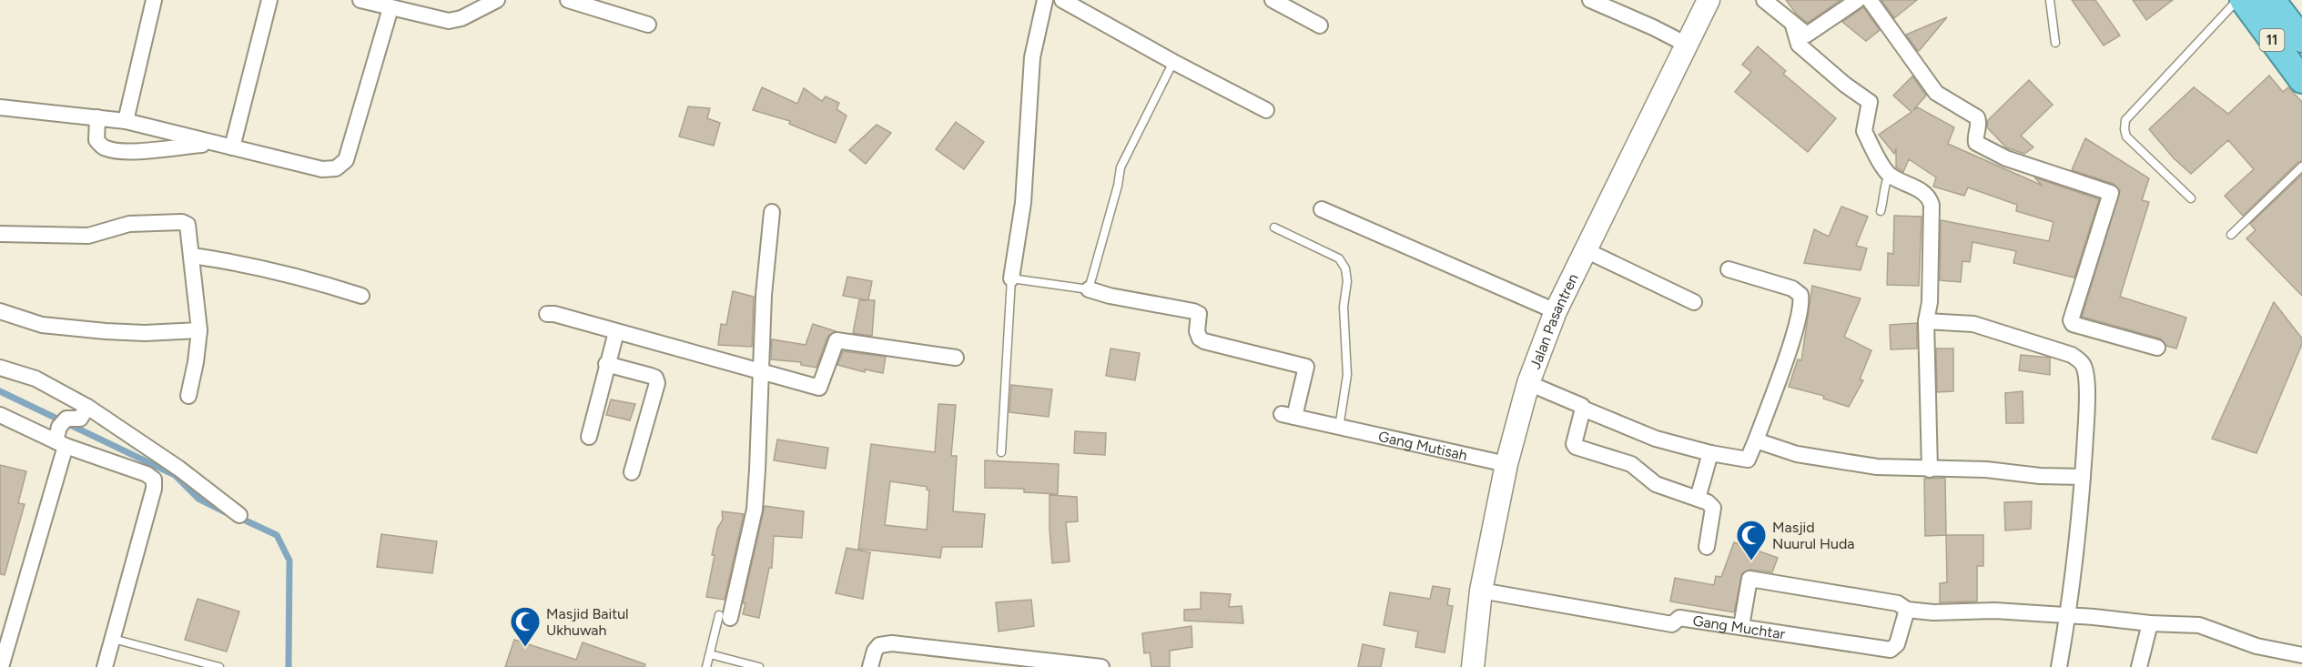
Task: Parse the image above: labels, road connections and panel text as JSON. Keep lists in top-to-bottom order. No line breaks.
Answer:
{"streets":{"highway":["11"],"main road":["Jalan Pasantren"],"street":["Gang Mutisah","Gang Muchtar"]},"crossings":[["Jalan Pasantren","Gang Mutisah"],["Jalan Pasantren","Gang Muchtar"]],"places":{"mosque":["Masjid Nuurul Huda","Masjid Baitul Ukhuwah"]}}
